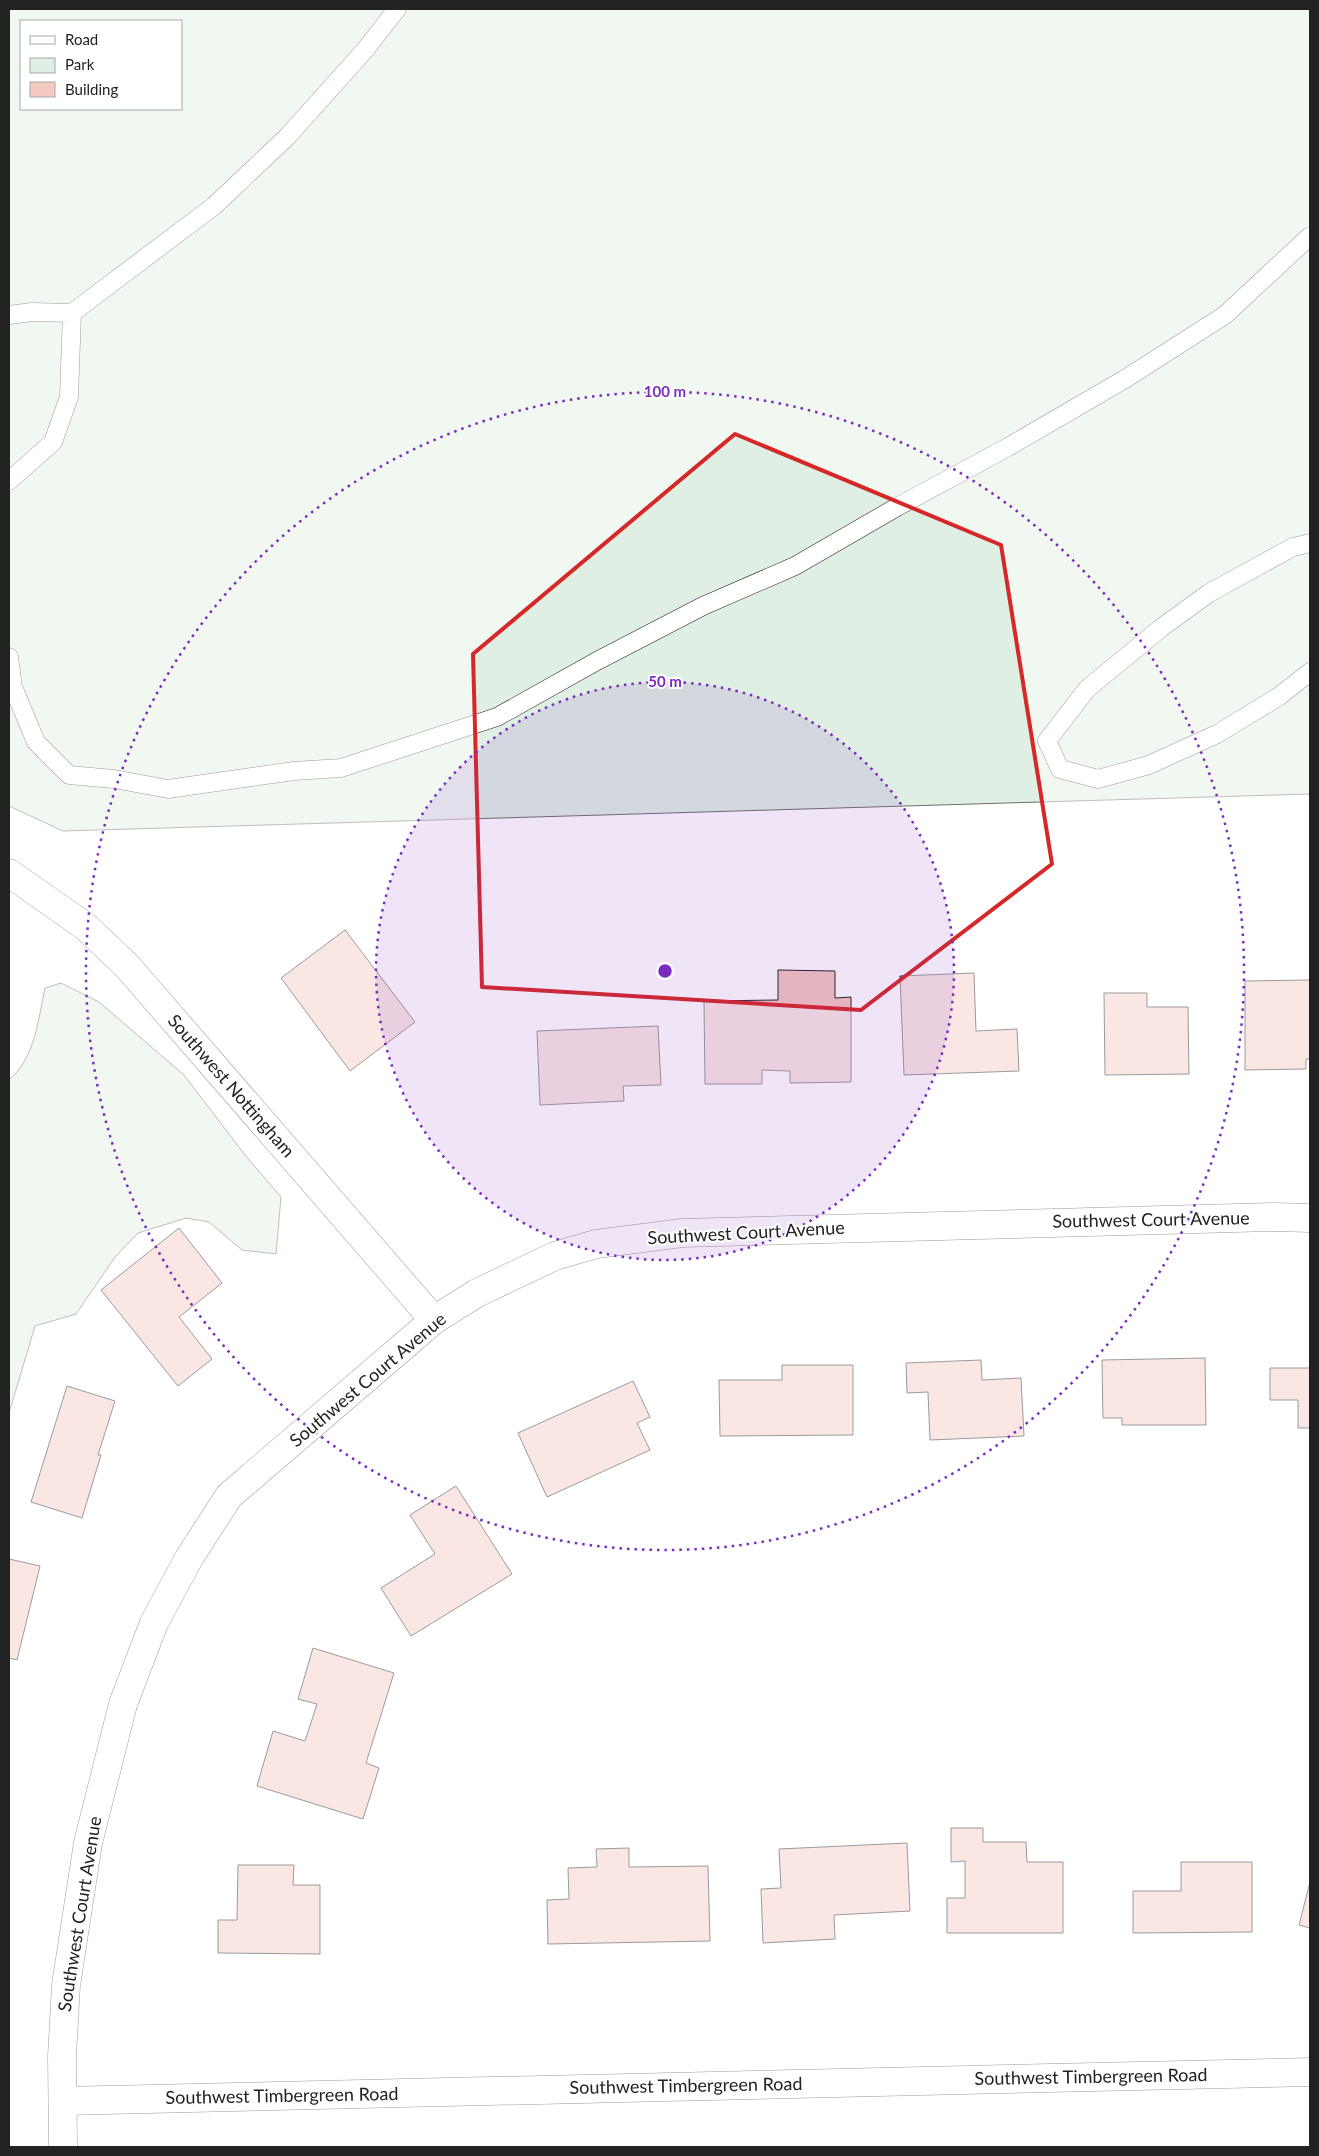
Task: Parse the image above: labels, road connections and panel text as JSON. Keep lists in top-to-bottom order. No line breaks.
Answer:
{"streets":{"street":["Southwest Nottingham","Southwest Court Avenue","Southwest Timbergreen Road"]},"crossings":[["Southwest Nottingham","Southwest Court Avenue"],["Southwest Court Avenue","Southwest Timbergreen Road"]],"legend":["Road","Park","Building"],"rings":["100 m","50 m"]}
